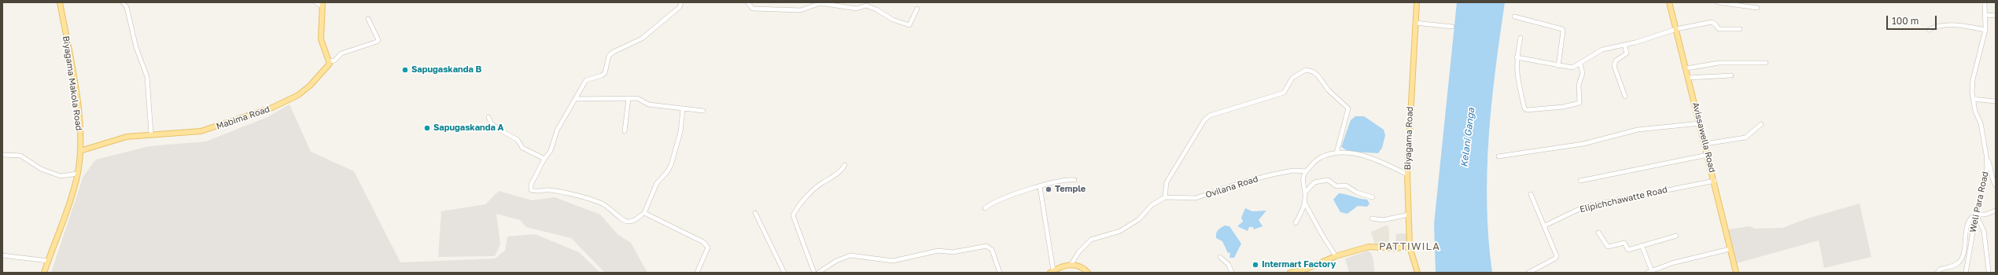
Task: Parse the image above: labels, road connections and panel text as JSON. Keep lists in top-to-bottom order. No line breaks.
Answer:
{"streets":{"main road":["Biyagama Makola Road","Mabima Road","Avissawella Road","Biyagama Road"],"street":["Ovilana Road","Elipichchawatte Road","Weli Para Road"]},"crossings":[["Biyagama Makola Road","Mabima Road"],["Avissawella Road","Elipichchawatte Road"],["Biyagama Road","Ovilana Road"]],"districts":["PATTIWILA"],"water":["Kelani Ganga"],"places":["Sapugaskanda B","Sapugaskanda A","Temple","Intermart Factory"],"scale_bar":"100 m"}
